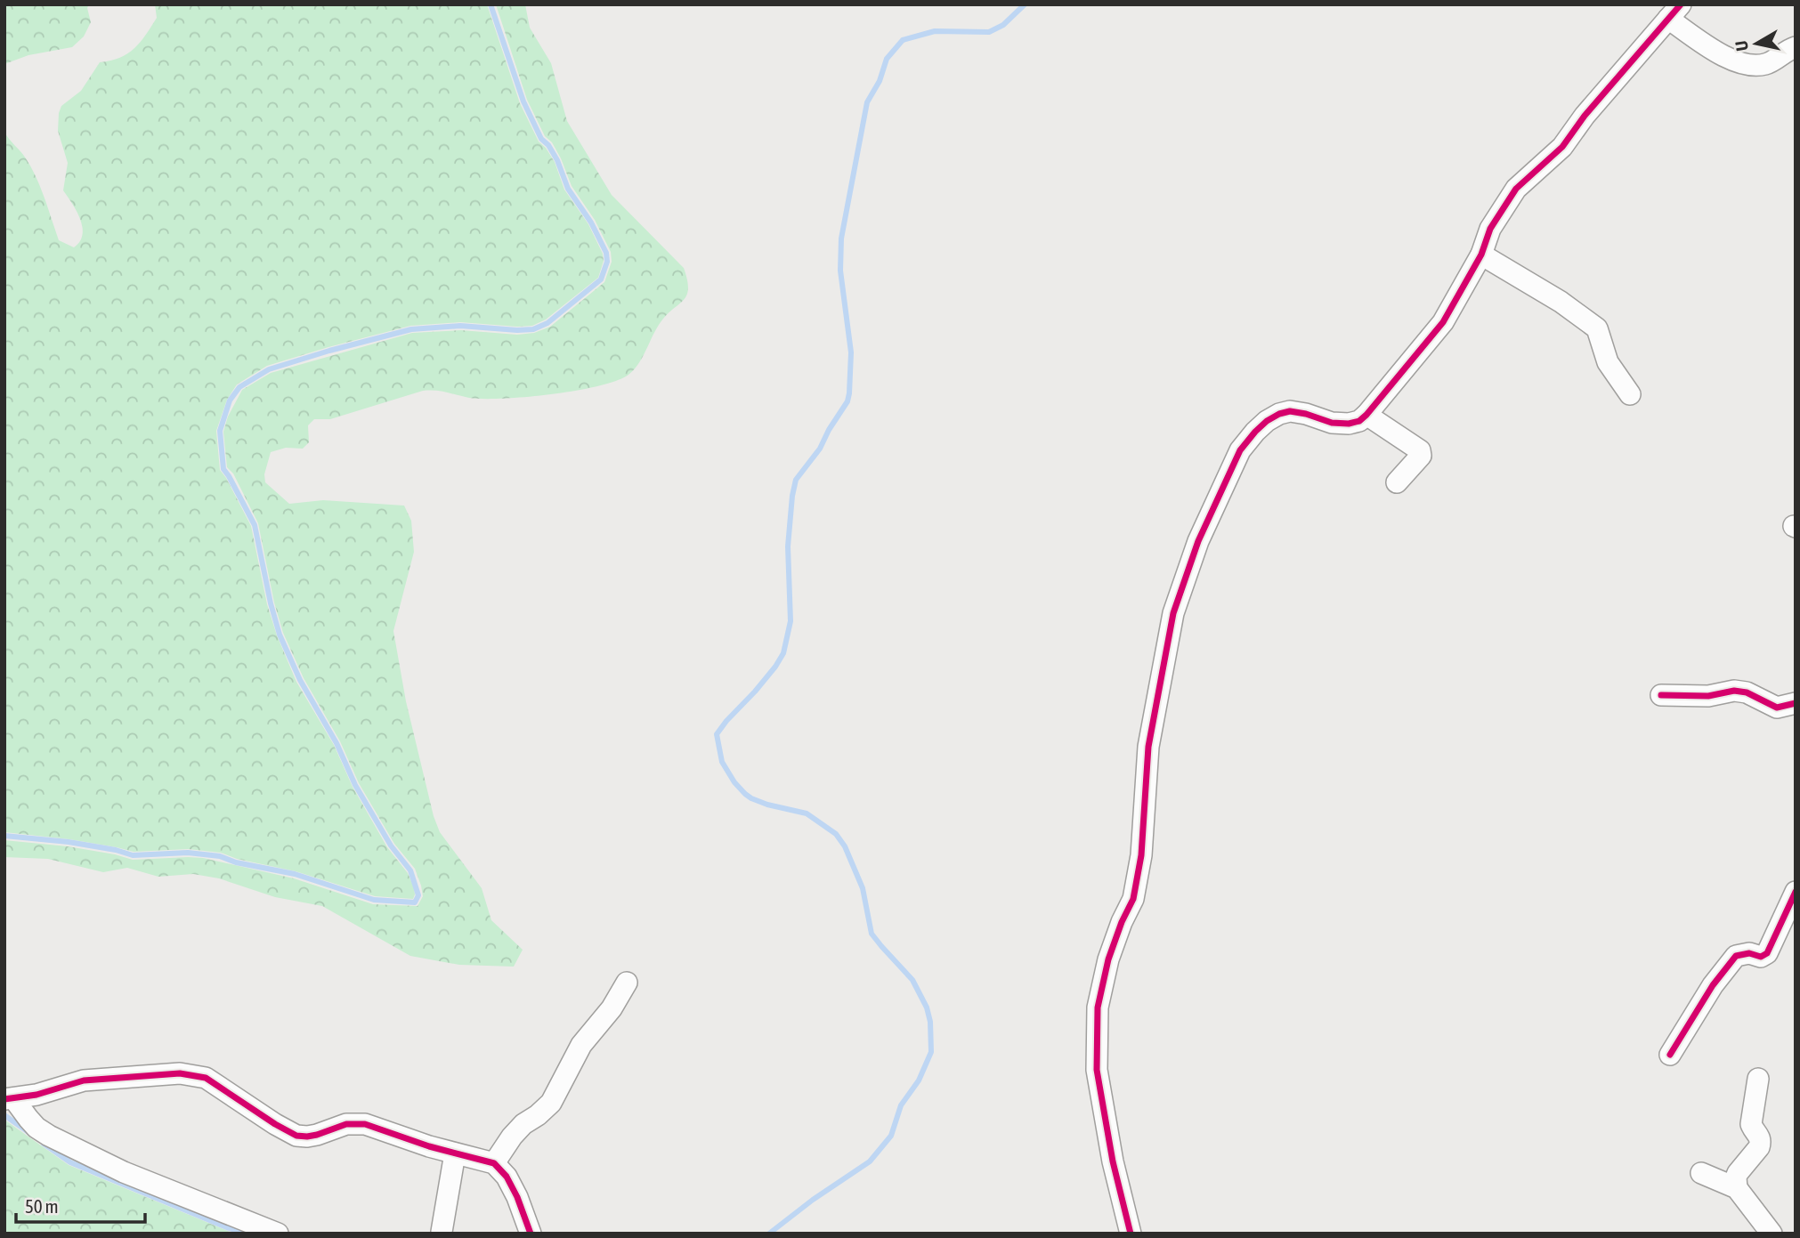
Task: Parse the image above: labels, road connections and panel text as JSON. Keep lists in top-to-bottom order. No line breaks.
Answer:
{"scale_bar":"50 m","north":"left"}
